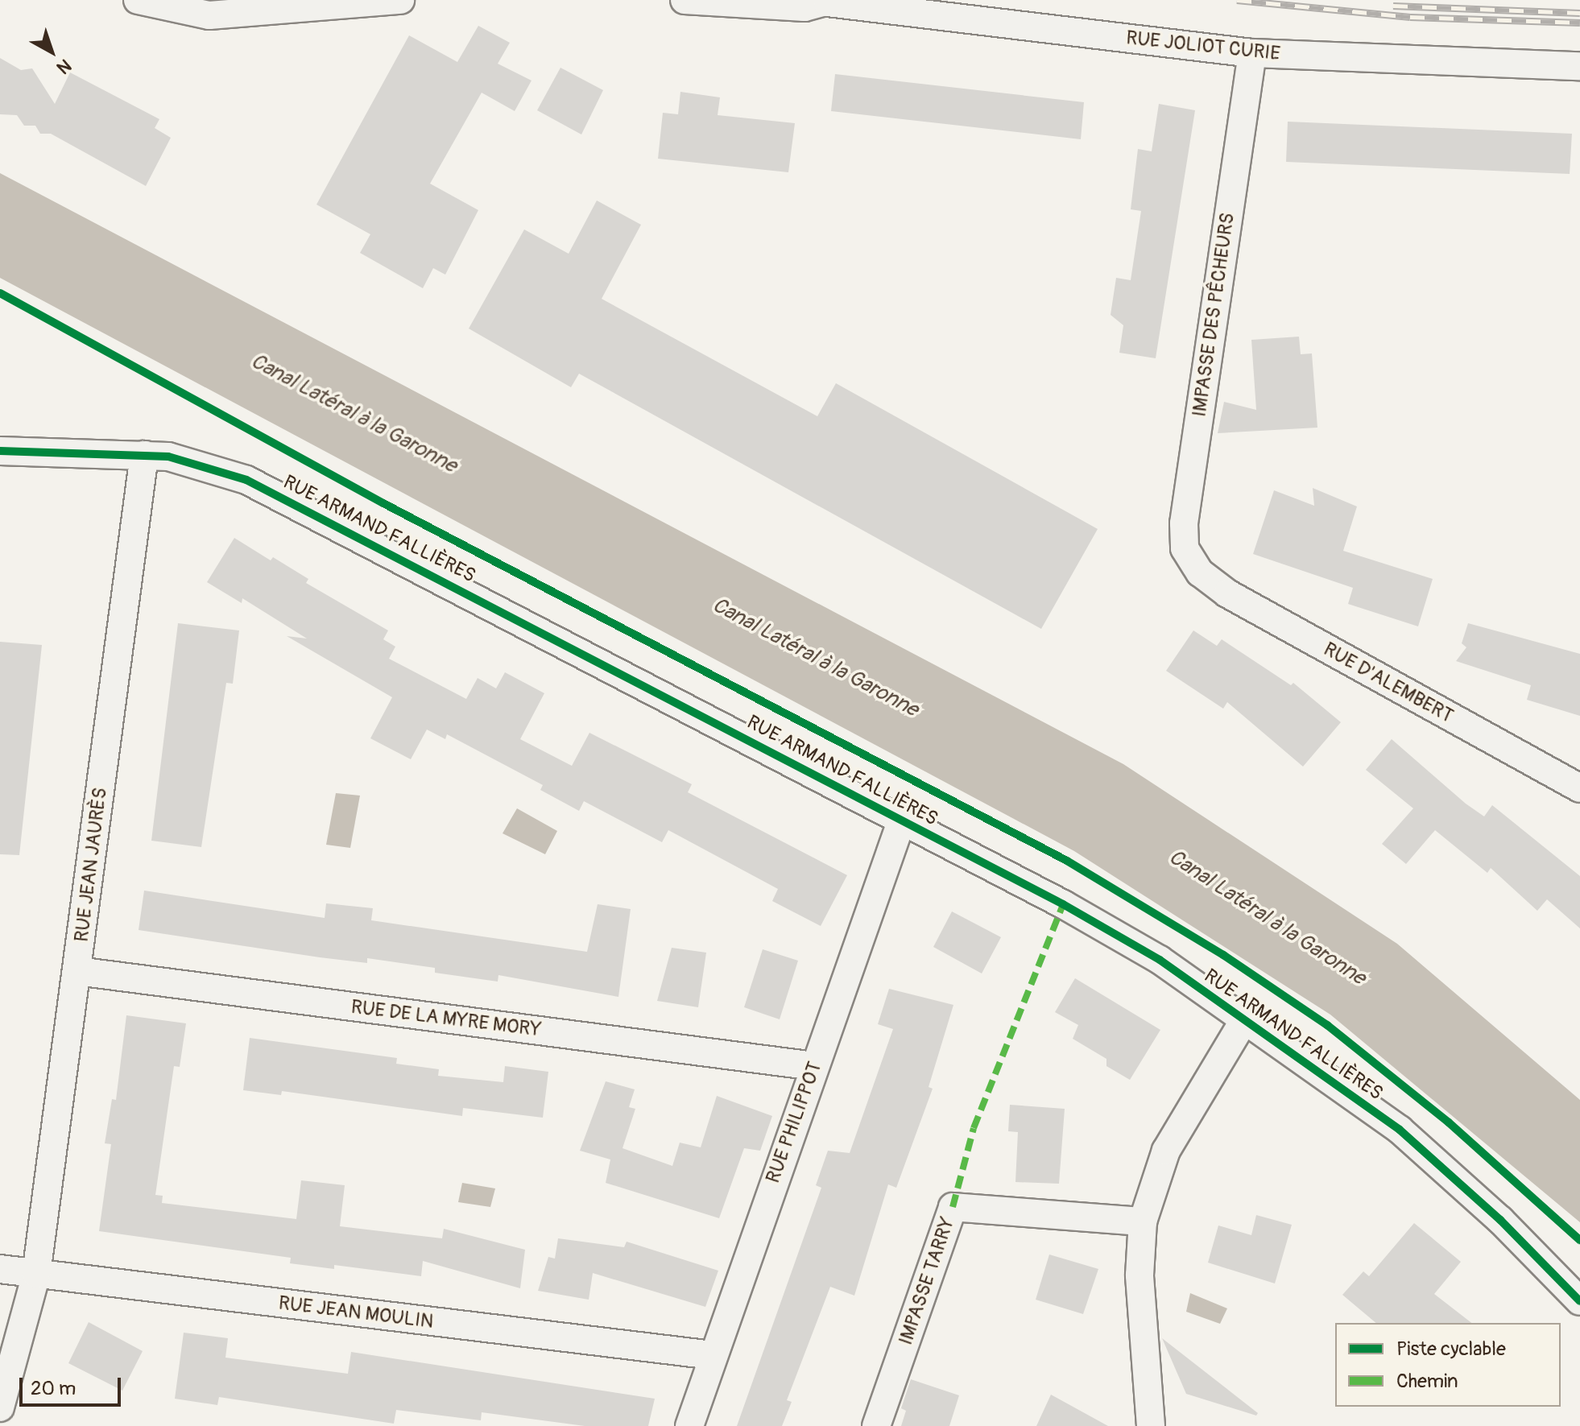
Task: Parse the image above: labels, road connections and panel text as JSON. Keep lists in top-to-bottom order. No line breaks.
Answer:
{"streets":{"street":["RUE JOLIOT CURIE","IMPASSE DES PÊCHEURS","RUE ARMAND FALLIÈRES","RUE D'ALEMBERT","RUE JEAN JAURÈS","RUE DE LA MYRE MORY","RUE PHILIPPOT","IMPASSE TARRY","RUE JEAN MOULIN"]},"crossings":[["RUE JOLIOT CURIE","IMPASSE DES PÊCHEURS"],["IMPASSE DES PÊCHEURS","RUE D'ALEMBERT"],["RUE ARMAND FALLIÈRES","RUE JEAN JAURÈS"],["RUE ARMAND FALLIÈRES","RUE PHILIPPOT"],["RUE JEAN JAURÈS","RUE DE LA MYRE MORY"],["RUE JEAN JAURÈS","RUE JEAN MOULIN"],["RUE DE LA MYRE MORY","RUE PHILIPPOT"],["RUE PHILIPPOT","RUE JEAN MOULIN"]],"water":["Canal Latéral à la Garonne"],"legend":["Piste cyclable","Chemin"],"scale_bar":"20 m","north":"bottom right"}
